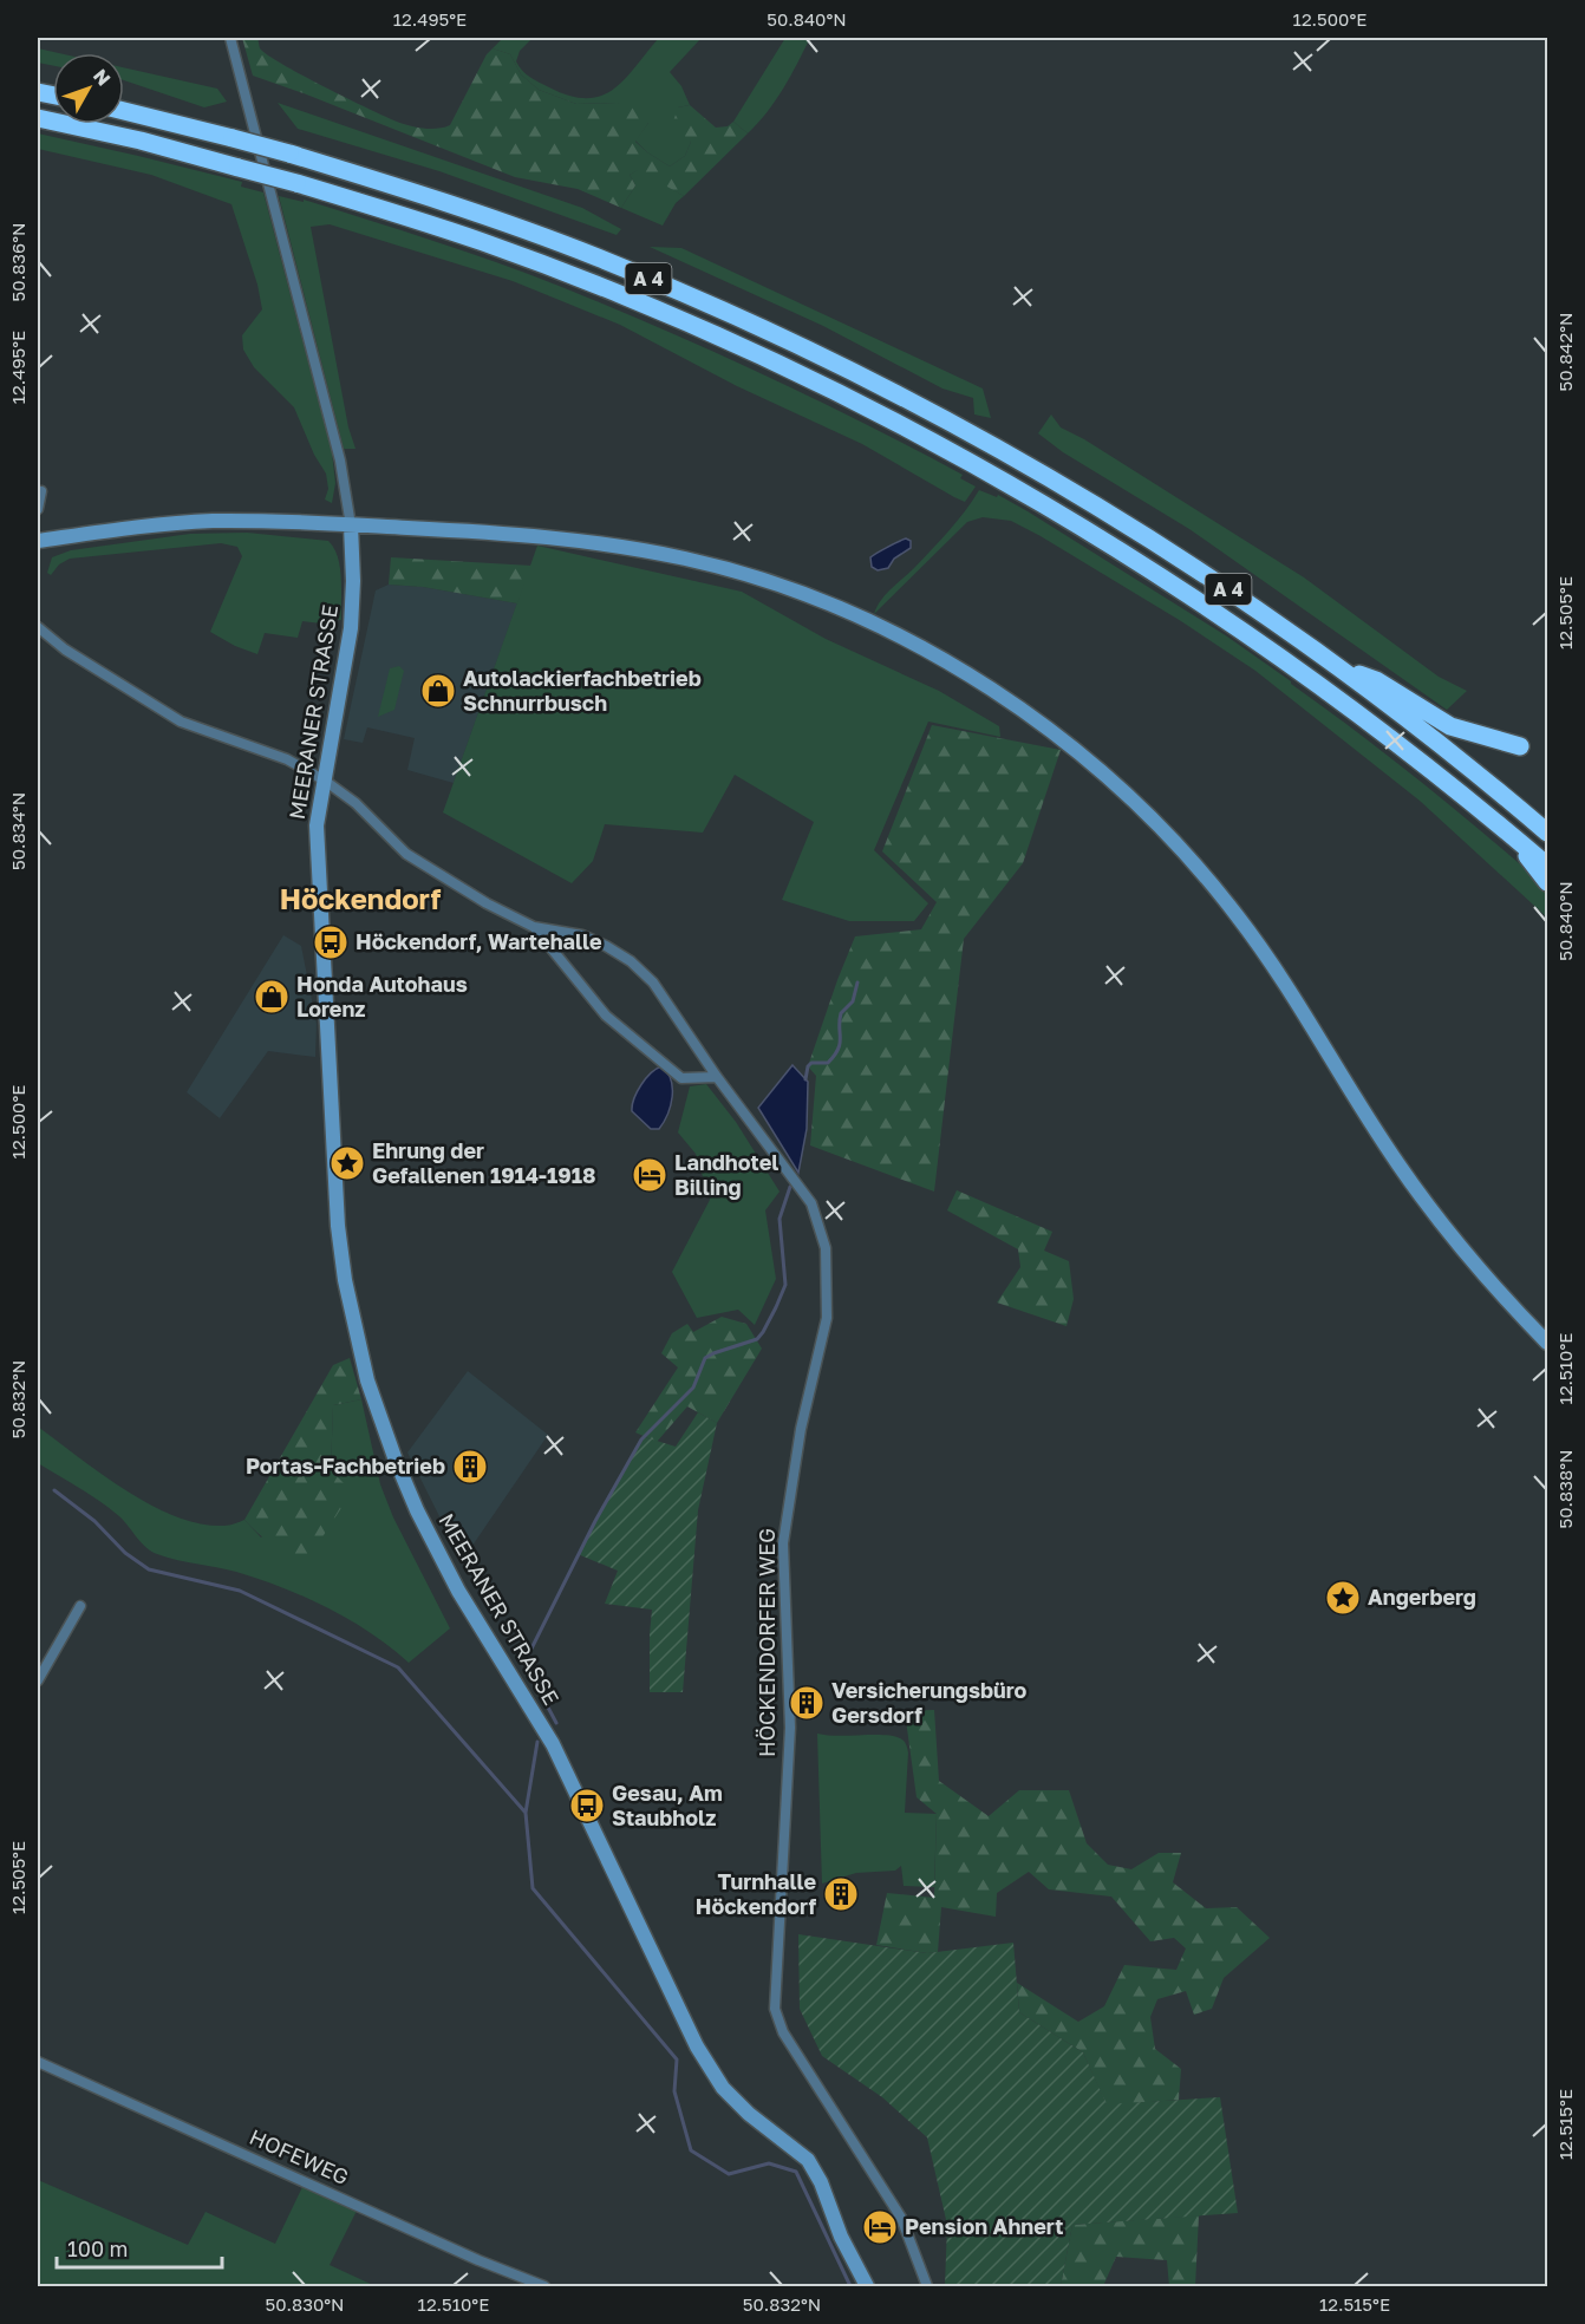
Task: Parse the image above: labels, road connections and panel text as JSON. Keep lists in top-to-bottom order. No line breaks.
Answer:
{"streets":{"highway":["A 4"],"street":["MEERANER STRASSE","HÖCKENDORFER WEG","HOFEWEG"]},"crossings":[["MEERANER STRASSE","HÖCKENDORFER WEG"]],"districts":["Höckendorf"],"places":{"shop":["Autolackierfachbetrieb Schnurrbusch","Honda Autohaus Lorenz"],"bus stop":["Höckendorf, Wartehalle","Gesau, Am Staubholz"],"place":["Ehrung der Gefallenen 1914-1918","Angerberg"],"hotel":["Landhotel Billing","Pension Ahnert"],"building":["Portas-Fachbetrieb","Versicherungsbüro Gersdorf","Turnhalle Höckendorf"]},"scale_bar":"100 m","north":"top right","coordinates":["12.495°E","50.840°N","12.500°E","50.836°N","50.842°N","12.505°E","50.834°N","12.510°E","50.832°N","50.838°N","12.515°E","50.830°N"]}
